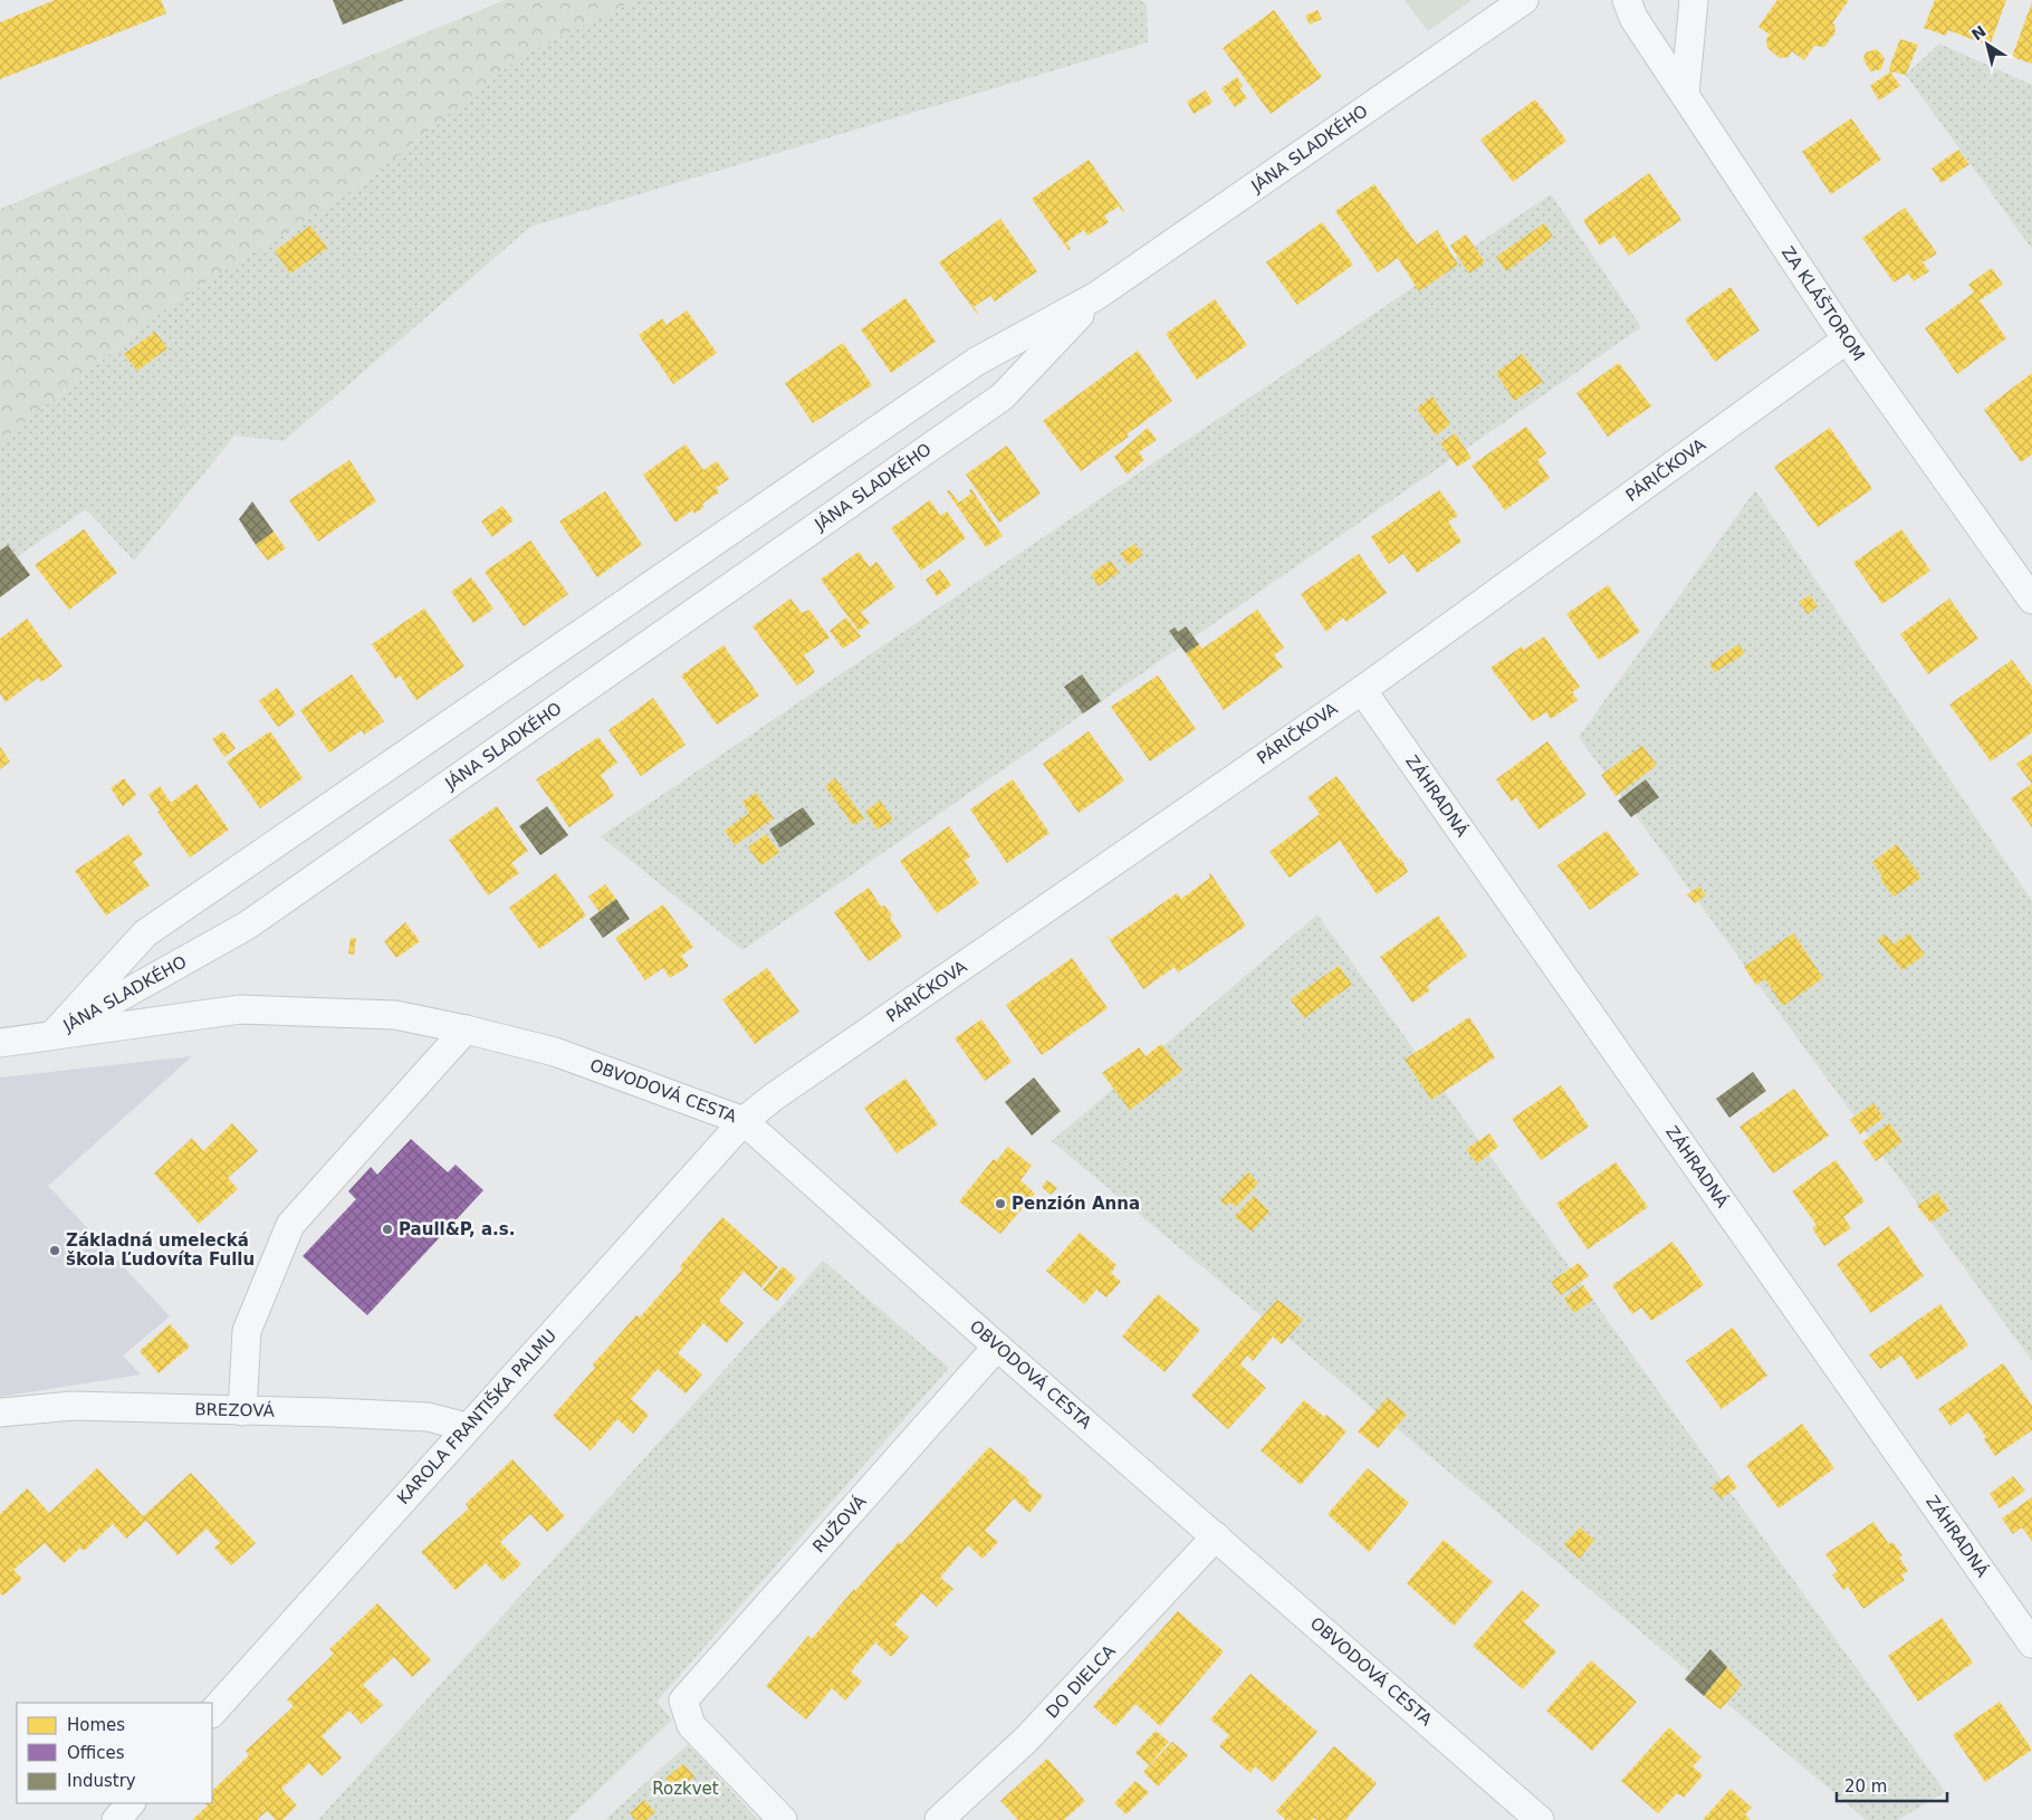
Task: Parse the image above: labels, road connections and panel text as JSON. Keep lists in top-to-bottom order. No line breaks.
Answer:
{"streets":{"street":["JÁNA SLADKÉHO","ZA KLÁŠTOROM","PÁRIČKOVA","ZÁHRADNÁ","OBVODOVÁ CESTA","BREZOVÁ","KAROLA FRANTIŠKA PALMU","RUŽOVÁ","DO DIELCA"]},"crossings":[["JÁNA SLADKÉHO","OBVODOVÁ CESTA"],["ZA KLÁŠTOROM","PÁRIČKOVA"],["PÁRIČKOVA","ZÁHRADNÁ"],["PÁRIČKOVA","OBVODOVÁ CESTA"],["PÁRIČKOVA","KAROLA FRANTIŠKA PALMU"],["OBVODOVÁ CESTA","KAROLA FRANTIŠKA PALMU"],["OBVODOVÁ CESTA","RUŽOVÁ"],["OBVODOVÁ CESTA","DO DIELCA"],["BREZOVÁ","KAROLA FRANTIŠKA PALMU"]],"parks":["Rozkvet"],"places":["Penzión Anna","Paull&P, a.s.","Základná umelecká škola Ľudovíta Fullu"],"legend":["Homes","Offices","Industry"],"scale_bar":"20 m","north":"top left"}
